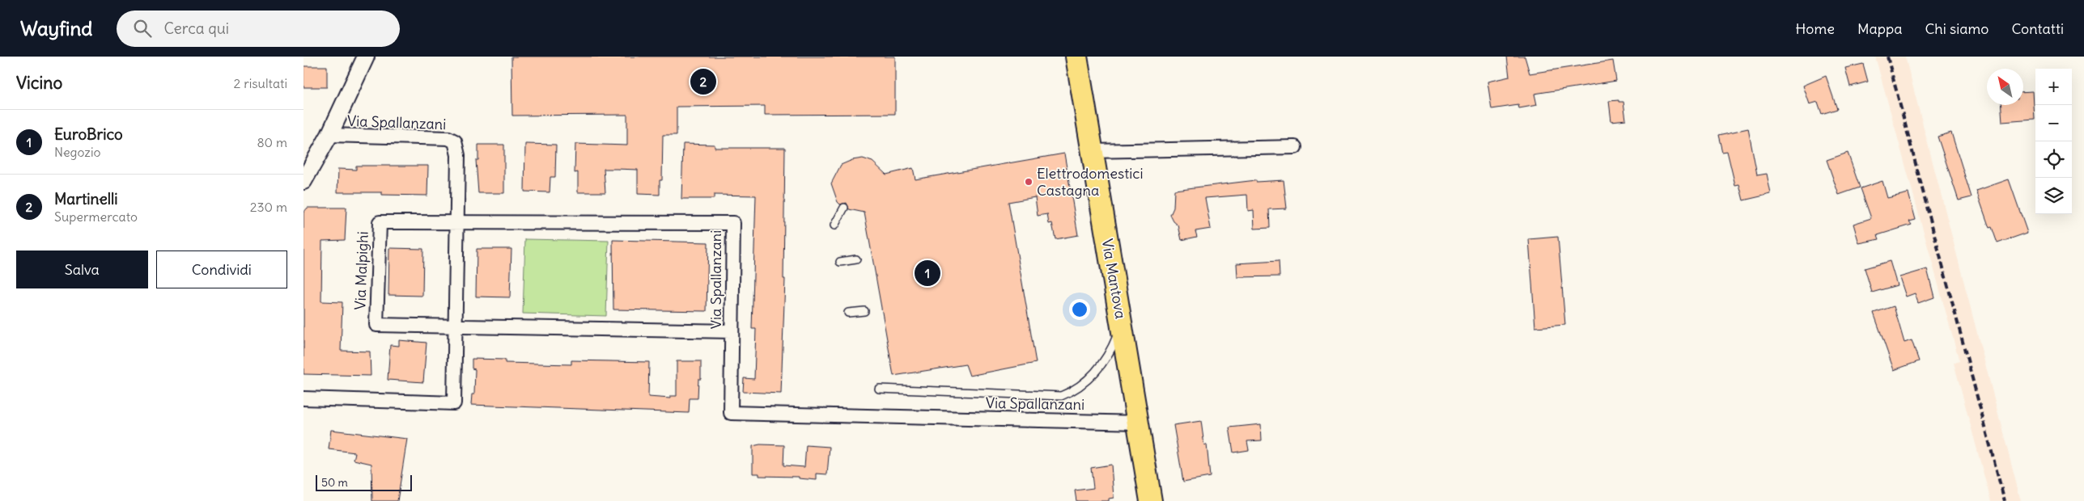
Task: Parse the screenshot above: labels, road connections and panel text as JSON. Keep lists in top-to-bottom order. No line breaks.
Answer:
{"streets":{"main road":["Via Mantova"],"street":["Via Spallanzani","Via Malpighi"]},"crossings":[["Via Spallanzani","Via Malpighi"],["Via Spallanzani","Via Mantova"]],"places":["Elettrodomestici Castagna"],"scale_bar":"50 m","north":"top left","page":{"header":"Wayfind","search":"Cerca qui","nav":["Home","Mappa","Chi siamo","Contatti"],"heading":["Vicino","2 risultati"],"pins":["2","1"],"map_buttons":["+","−"],"list":[{"mark":"1","name":"EuroBrico","note":"Negozio","value":"80 m"},{"mark":"2","name":"Martinelli","note":"Supermercato","value":"230 m"}],"buttons":["Salva","Condividi"],"scale":"50 m"}}
